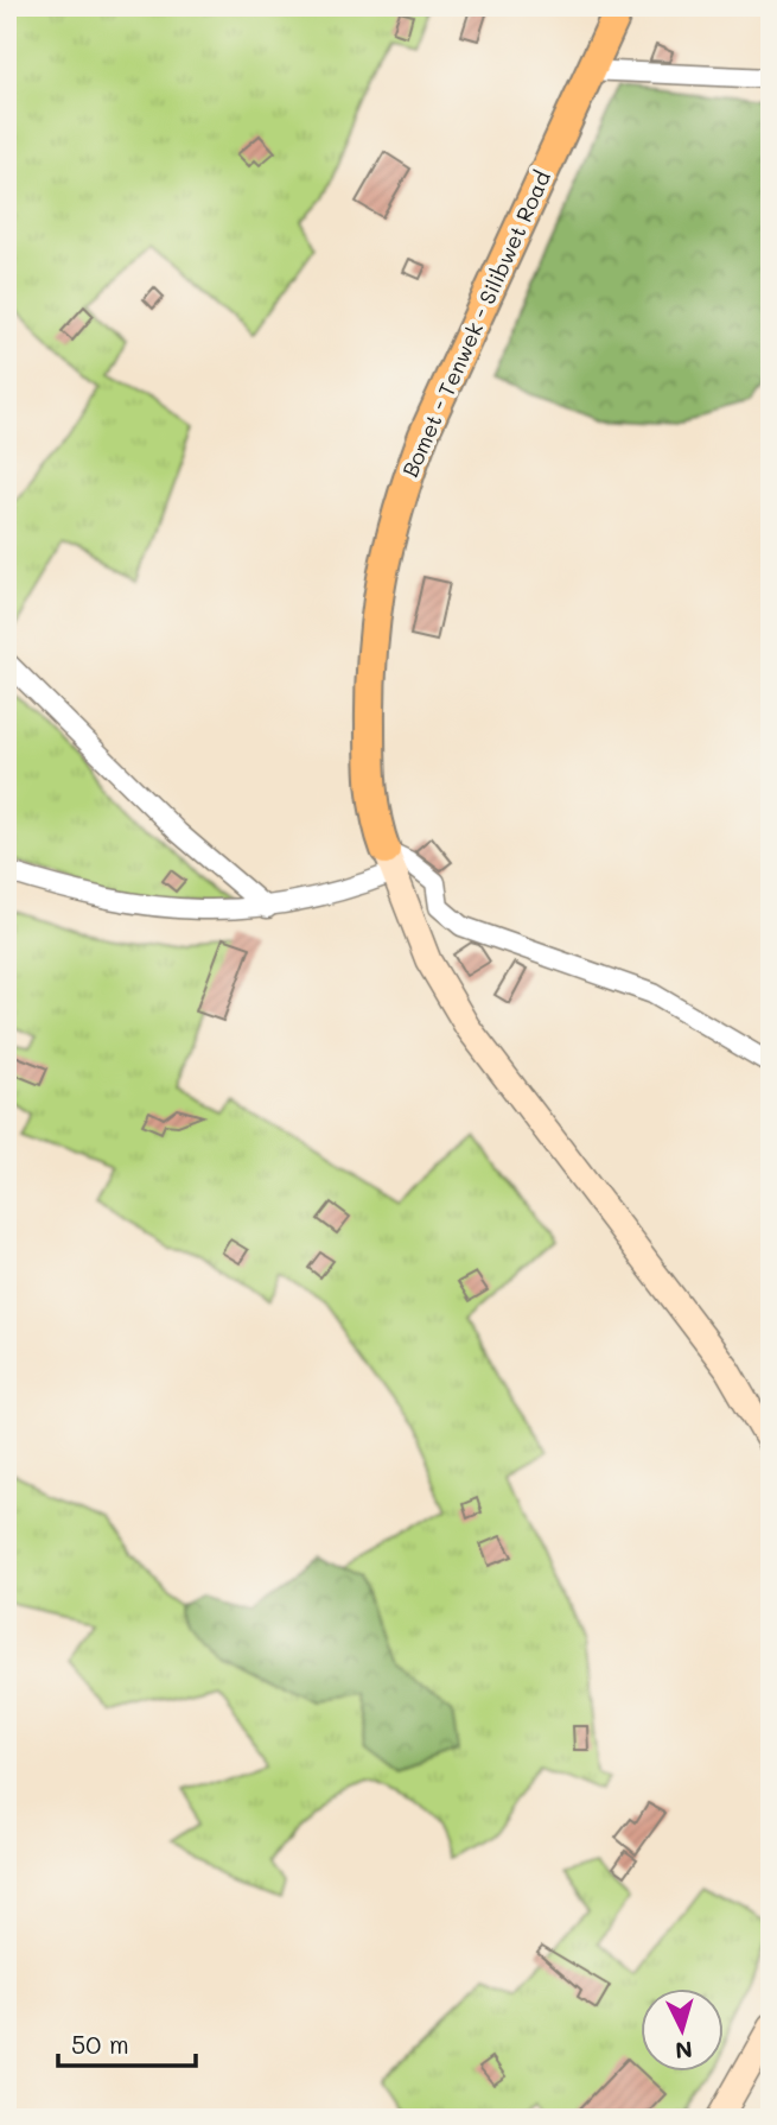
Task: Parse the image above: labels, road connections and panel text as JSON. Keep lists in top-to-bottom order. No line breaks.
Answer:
{"streets":{"main road":["Bomet - Tenwek - Silibwet Road"]},"scale_bar":"50 m","north":"bottom"}
